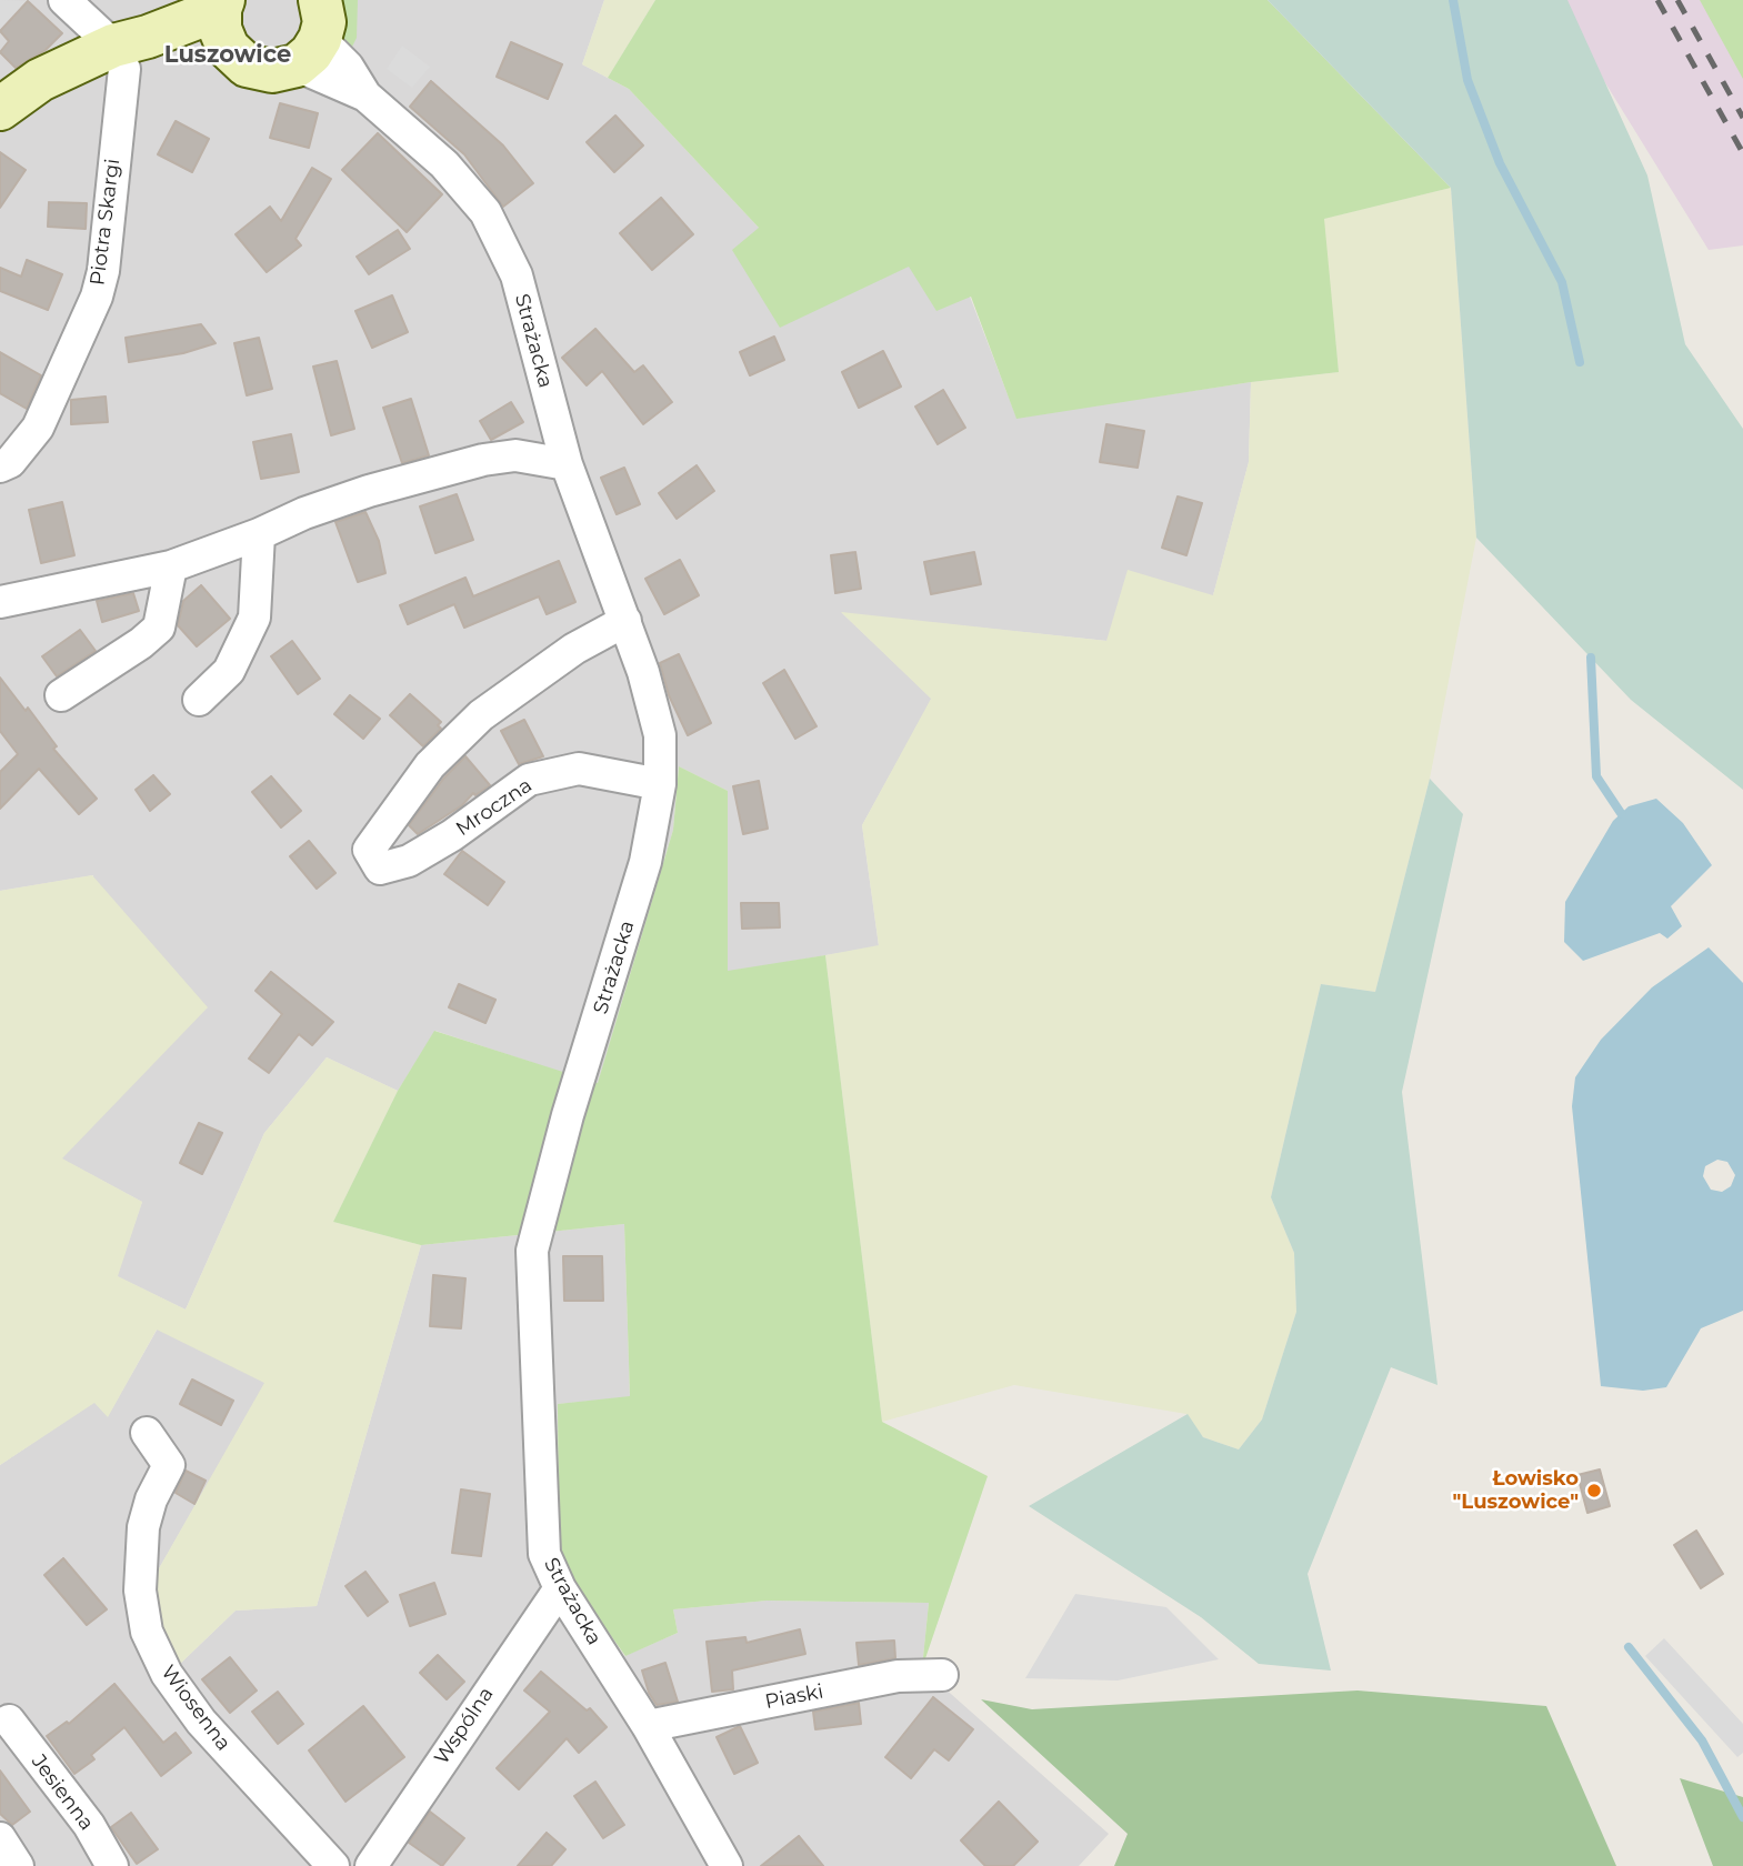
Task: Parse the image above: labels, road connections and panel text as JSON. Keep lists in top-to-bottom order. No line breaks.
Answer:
{"streets":{"street":["Piotra Skargi","Strażacka","Mroczna","Piaski","Wiosenna","Wspólna","Jesienna"]},"crossings":[["Strażacka","Mroczna"],["Strażacka","Piaski"],["Strażacka","Wspólna"]],"districts":["Luszowice"],"places":["Łowisko \"Luszowice\""]}
